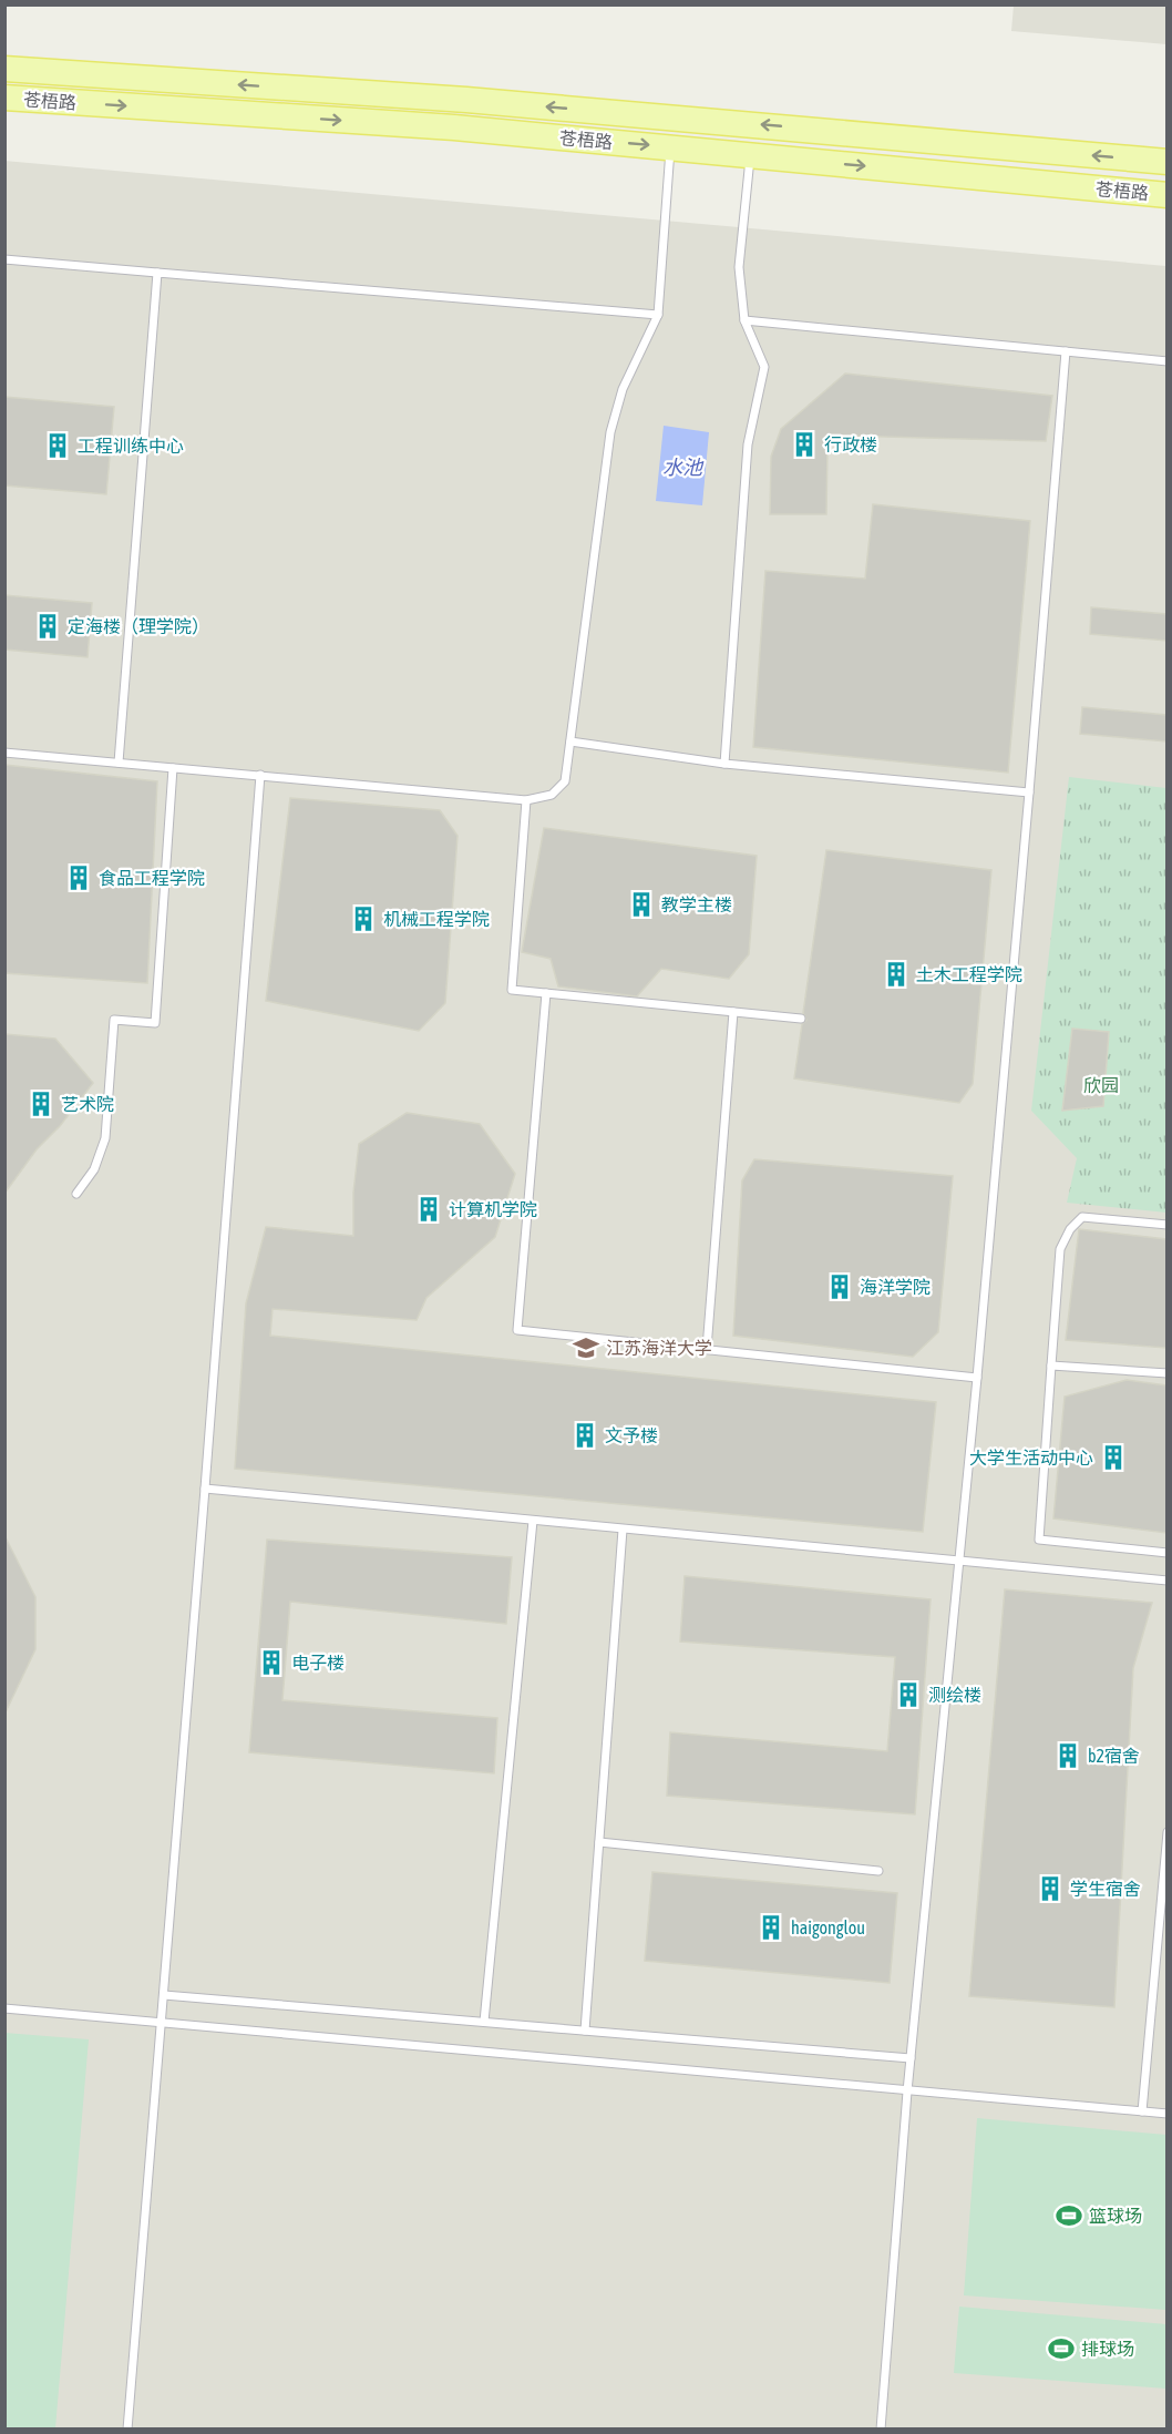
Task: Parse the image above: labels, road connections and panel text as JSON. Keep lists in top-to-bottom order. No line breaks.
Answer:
{"streets":{"main road":["苍梧路"]},"water":["水池"],"parks":["欣园"],"places":{"building":["行政楼","工程训练中心","定海楼（理学院）","食品工程学院","教学主楼","机械工程学院","土木工程学院","艺术院","计算机学院","海洋学院","文予楼","大学生活动中心","电子楼","测绘楼","b2宿舍","学生宿舍","haigonglou"],"school or university":["江苏海洋大学"],"sports":["篮球场","排球场"]}}
